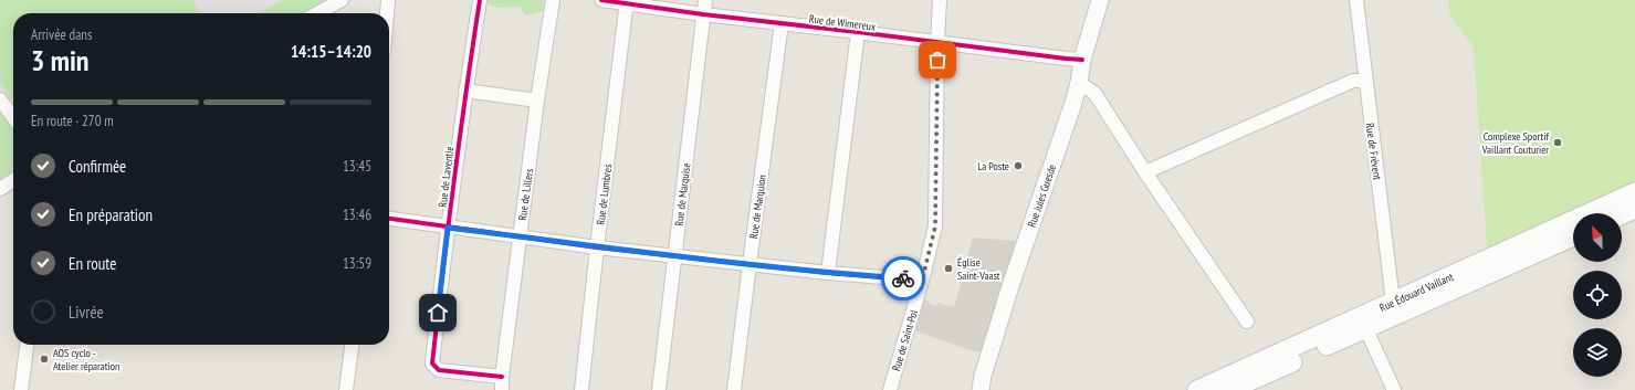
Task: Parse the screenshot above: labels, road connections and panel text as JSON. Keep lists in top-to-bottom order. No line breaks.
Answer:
{"streets":{"main road":["Rue Édouard Vaillant"],"street":["Rue de Wimereux","Rue de Frévent","Rue de Laventie","Rue de Lillers","Rue de Lumbres","Rue de Marquise","Rue Jules Guesde","Rue de Marquion","Rue de Saint-Pol"]},"crossings":[["Rue de Wimereux","Rue de Lumbres"],["Rue de Wimereux","Rue de Marquise"],["Rue de Wimereux","Rue Jules Guesde"],["Rue de Wimereux","Rue de Marquion"],["Rue de Wimereux","Rue de Saint-Pol"],["Rue de Frévent","Rue Édouard Vaillant"],["Rue de Laventie","Rue de Lillers"]],"places":["Complexe Sportif Vaillant Couturier","La Poste","Église Saint-Vaast","AOS cyclo - Atelier réparation"],"north":"top left","page":{"heading":["3 min","Arrivée dans","14:15–14:20"],"bar":"En route · 270 m","list":[["Confirmée","13:45"],["En préparation","13:46"],["En route","13:59"],"Livrée"]}}
